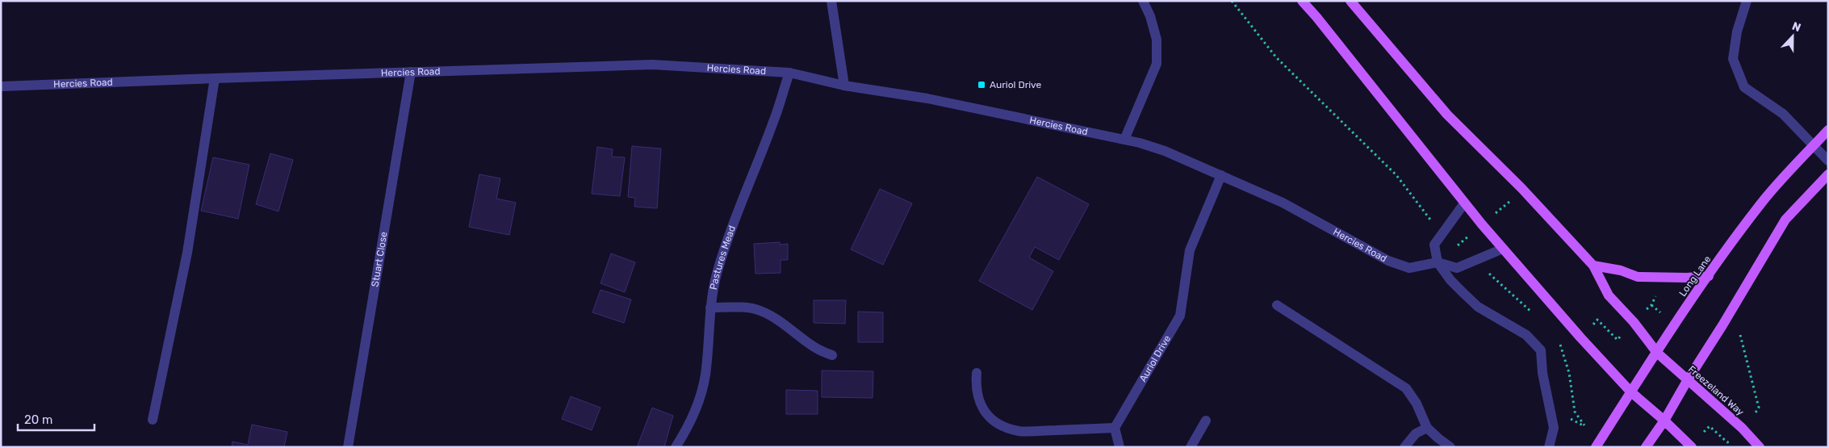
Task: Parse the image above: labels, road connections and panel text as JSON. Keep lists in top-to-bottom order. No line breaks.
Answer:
{"streets":{"main road":["Long Lane","Freezeland Way"],"street":["Hercies Road","Pastures Mead","Stuart Close","Auriol Drive"]},"crossings":[["Hercies Road","Pastures Mead"],["Hercies Road","Stuart Close"],["Hercies Road","Auriol Drive"],["Long Lane","Freezeland Way"]],"places":{"transit":["Auriol Drive"]},"scale_bar":"20 m","north":"top"}
